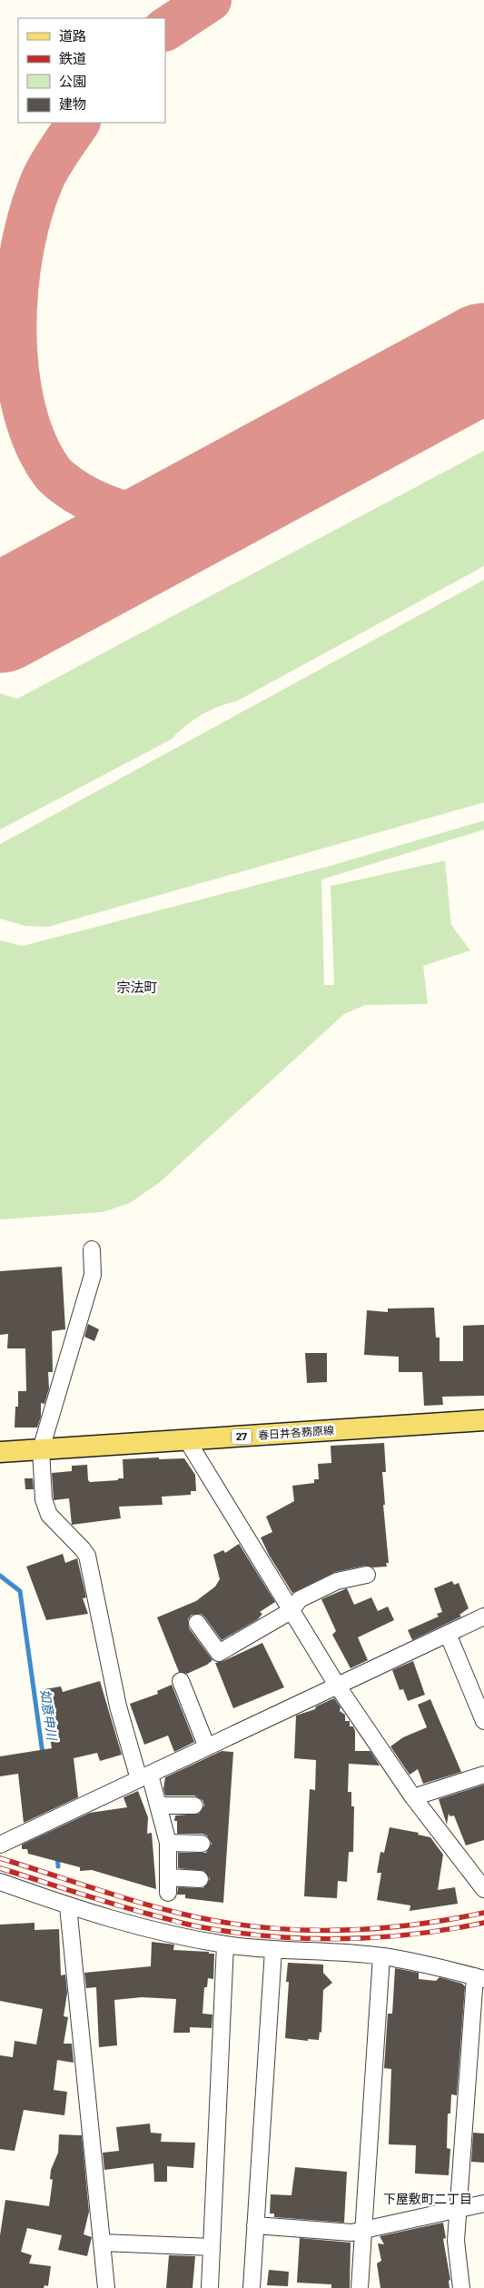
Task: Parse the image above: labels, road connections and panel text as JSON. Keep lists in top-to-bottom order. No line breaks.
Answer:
{"streets":{"main road":["春日井各務原線","27"]},"districts":["宗法町","下屋敷町二丁目"],"water":["如意申川"],"legend":["道路","鉄道","公園","建物"]}
